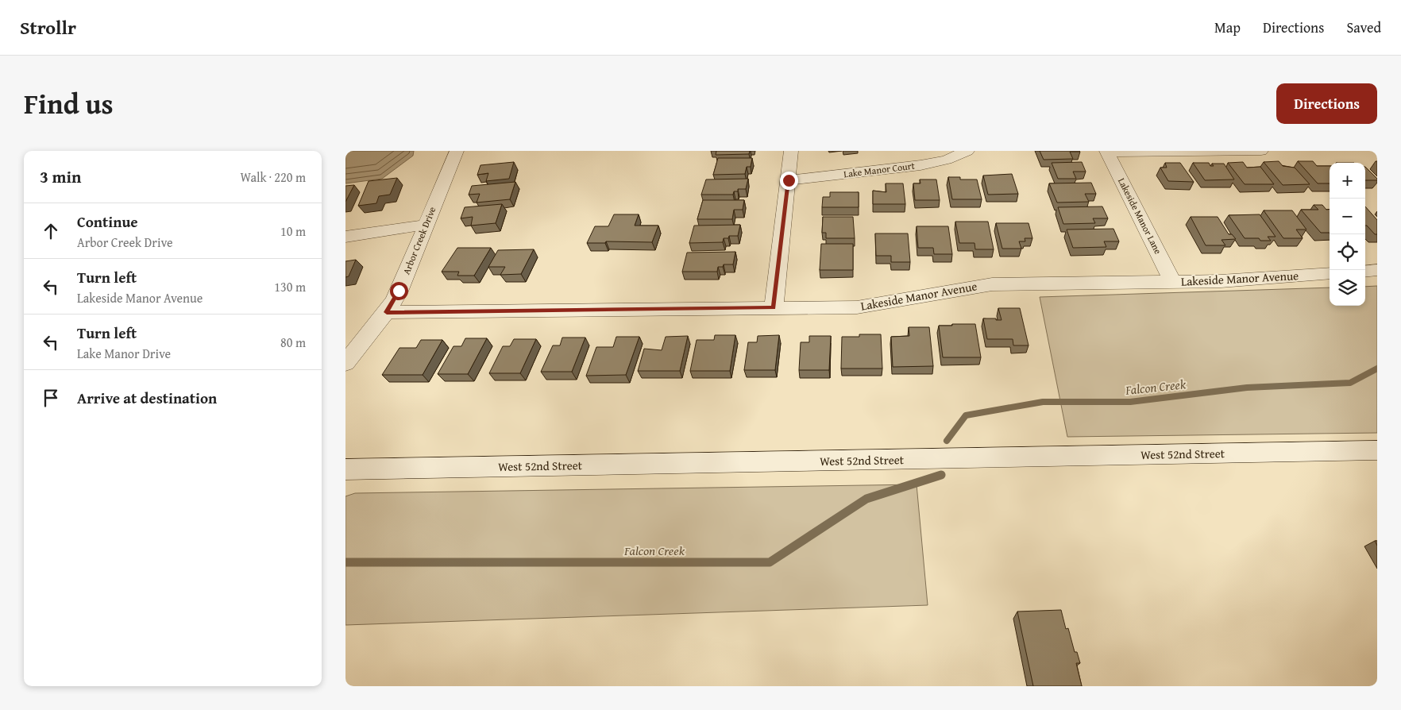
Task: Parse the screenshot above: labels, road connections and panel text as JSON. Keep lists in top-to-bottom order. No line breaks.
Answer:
{"streets":{"street":["Lake Manor Court","Lakeside Manor Lane","Arbor Creek Drive","Lakeside Manor Avenue","West 52nd Street"]},"crossings":[["Lakeside Manor Lane","Lakeside Manor Avenue"],["Arbor Creek Drive","Lakeside Manor Avenue"]],"water":["Falcon Creek"],"page":{"header":"Strollr","nav":["Map","Directions","Saved"],"title":"Find us","buttons":"Directions","heading":["3 min","Walk · 220 m"],"map_buttons":["+","−"],"list":[["Continue","Arbor Creek Drive","10 m"],["Turn left","Lakeside Manor Avenue","130 m"],["Turn left","Lake Manor Drive","80 m"],"Arrive at destination"]}}
